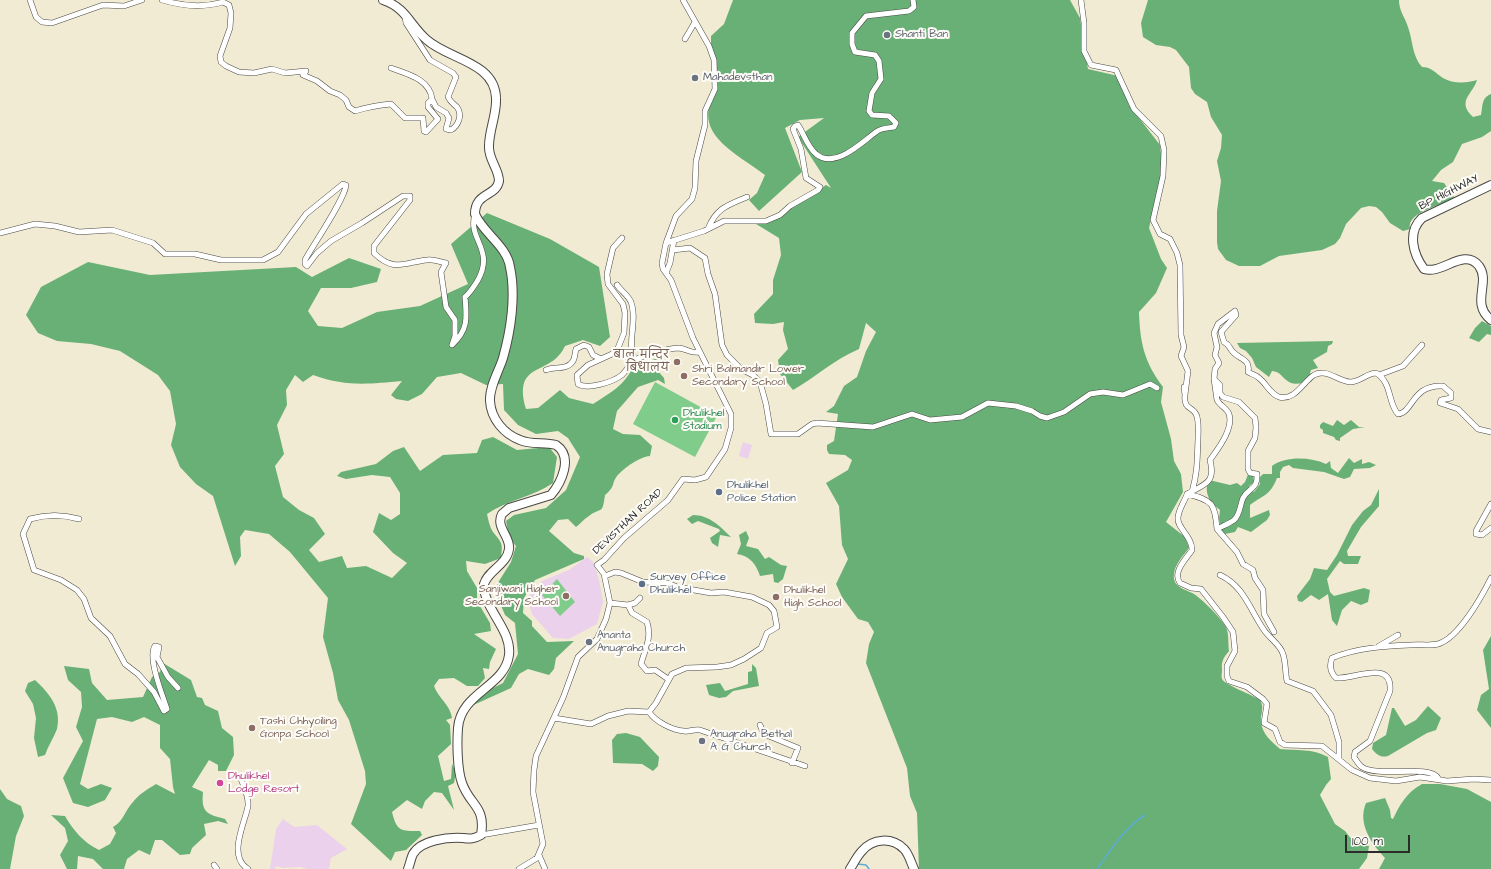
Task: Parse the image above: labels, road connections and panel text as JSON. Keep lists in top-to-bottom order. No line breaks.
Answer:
{"streets":{"highway":["BP HIGHWAY"],"street":["DEVISTHAN ROAD"]},"places":["Shanti Ban","Mahadevsthan","बाल मन्दिर बिधालय","Shri Balmandir Lower Secondary School","Dhulikhel Stadium","Dhulikhel Police Station","Survey Office Dhulikhel","Sanjiwani Higher Secondary School","Dhulikhel High School","Ananta Anugraha Church","Tashi Chhyoiling Gonpa School","Anugraha Bethal A G Church","Dhulikhel Lodge Resort"],"scale_bar":"100 m"}
